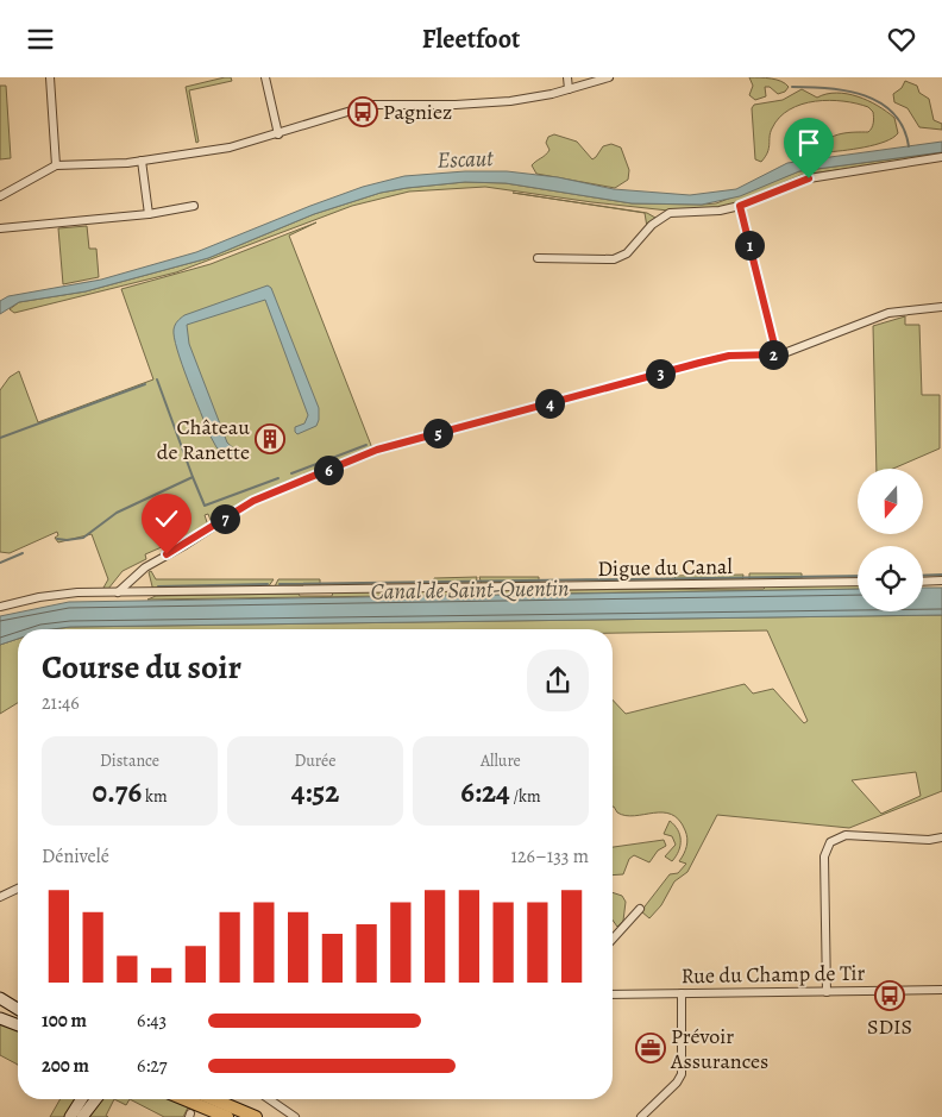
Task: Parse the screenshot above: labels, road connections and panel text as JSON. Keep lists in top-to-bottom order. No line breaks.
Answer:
{"streets":{"street":["Digue du Canal","Rue du Champ de Tir"]},"water":["Escaut","Canal de Saint-Quentin"],"places":{"bus stop":["Pagniez","SDIS"],"building":["Château de Ranette"],"office":["Prévoir Assurances"]},"north":"bottom","page":{"header":"Fleetfoot","pins":["1","2","3","4","5","6","7"],"heading":["Course du soir","21:46"],"stats":[["Distance","0.76 km"],["Durée","4:52"],["Allure","6:24 /km"]],"chart":["Dénivelé","126–133 m"],"list":[{"name":"100 m","note":"6:43"},{"name":"200 m","note":"6:27"}]}}
